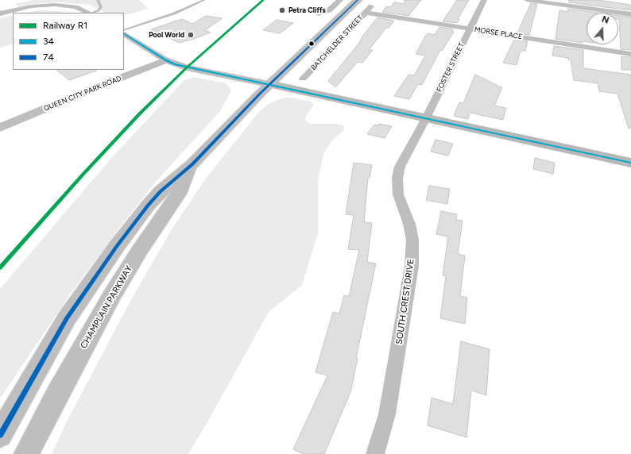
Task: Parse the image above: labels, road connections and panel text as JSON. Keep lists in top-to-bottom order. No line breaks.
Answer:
{"streets":{"main road":["CHAMPLAIN PARKWAY"],"street":["MORSE PLACE","BATCHELDER STREET","FOSTER STREET","QUEEN CITY PARK ROAD","SOUTH CREST DRIVE"]},"crossings":[["MORSE PLACE","BATCHELDER STREET"],["MORSE PLACE","FOSTER STREET"],["FOSTER STREET","SOUTH CREST DRIVE"]],"places":["Petra Cliffs","Pool World"],"lines":["rail line R1","transit line 74","transit line 34"],"legend":["Railway R1","34","74"],"north":"top"}
